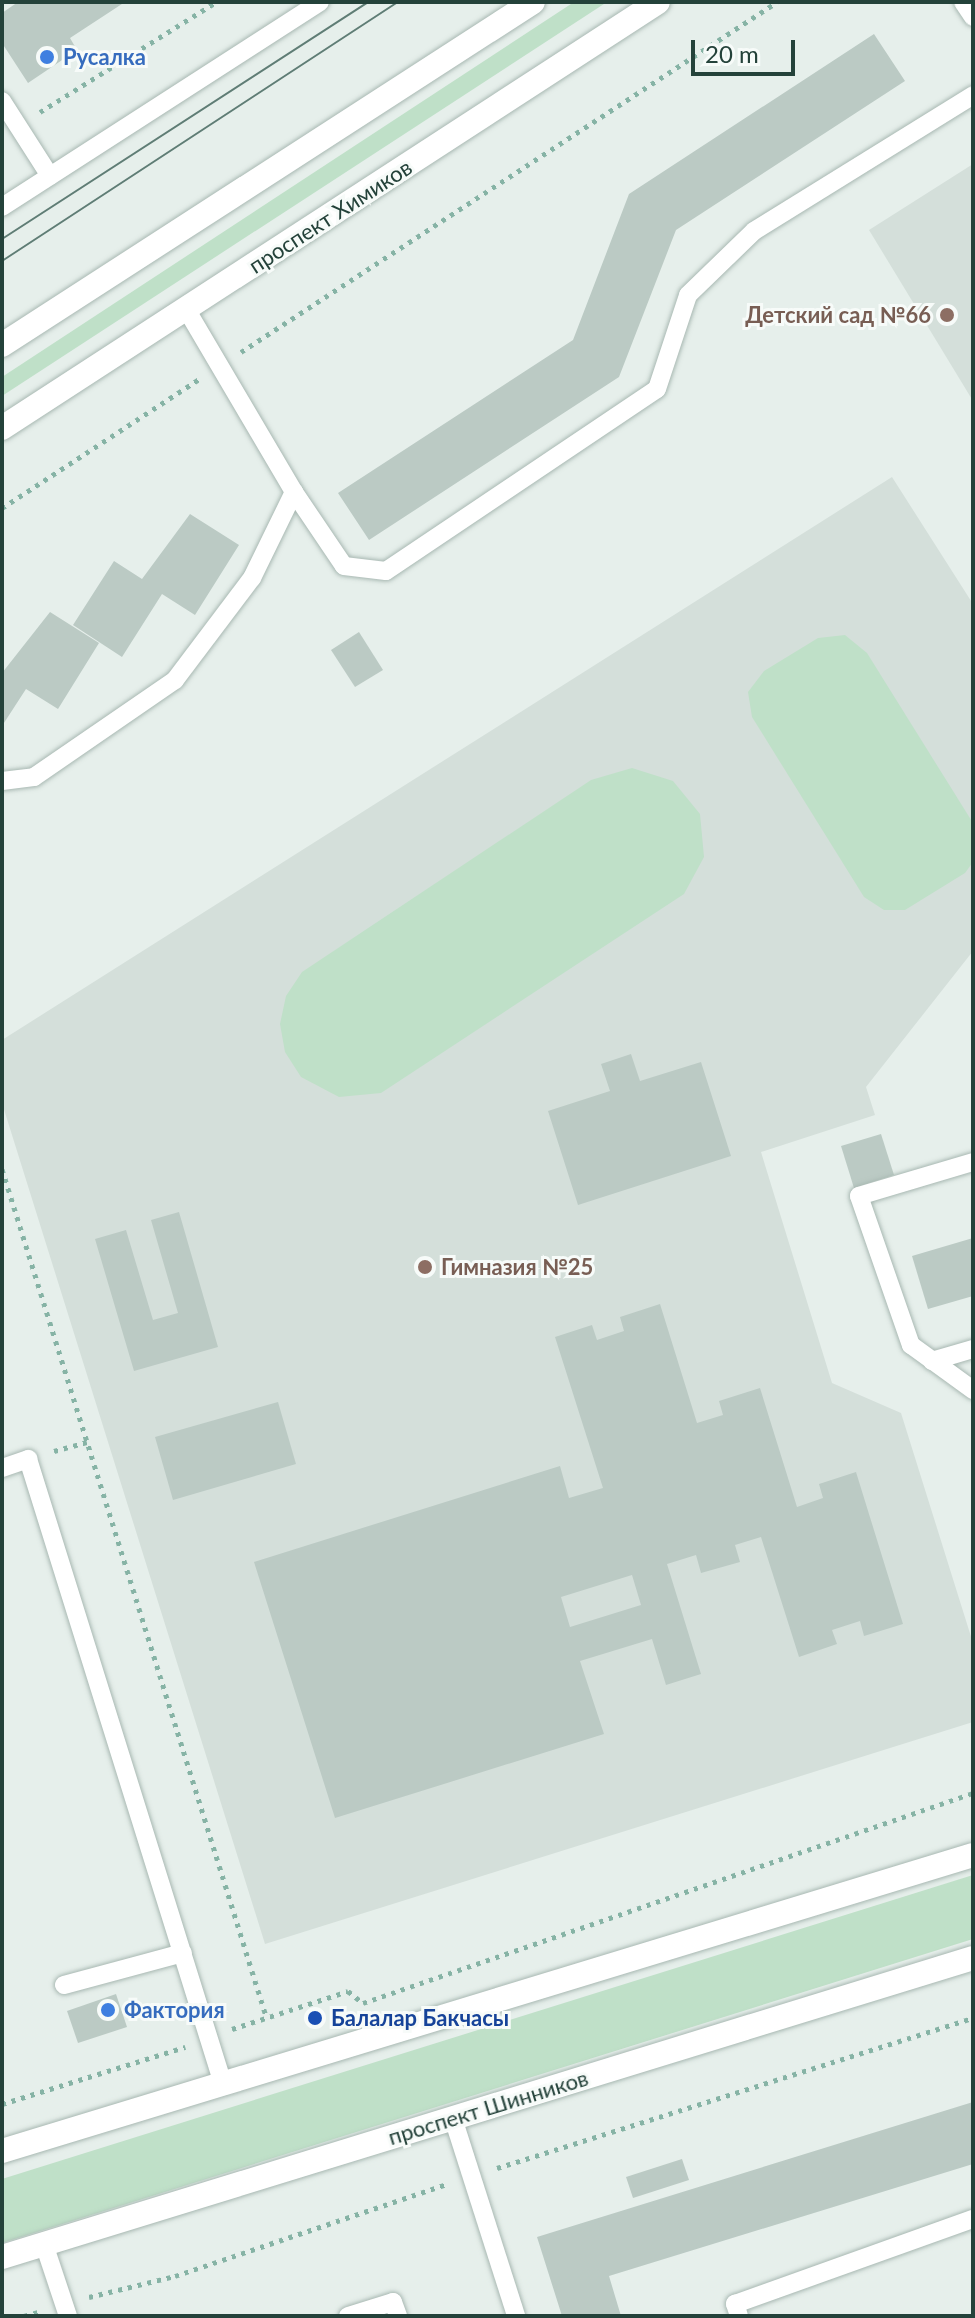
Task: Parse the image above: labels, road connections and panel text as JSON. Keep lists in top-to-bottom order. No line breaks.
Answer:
{"streets":{"street":["проспект Химиков","проспект Шинников"]},"places":["Русалка","Детский сад №66","Гимназия №25","Фактория","Балалар Бакчасы"],"scale_bar":"20 m"}
